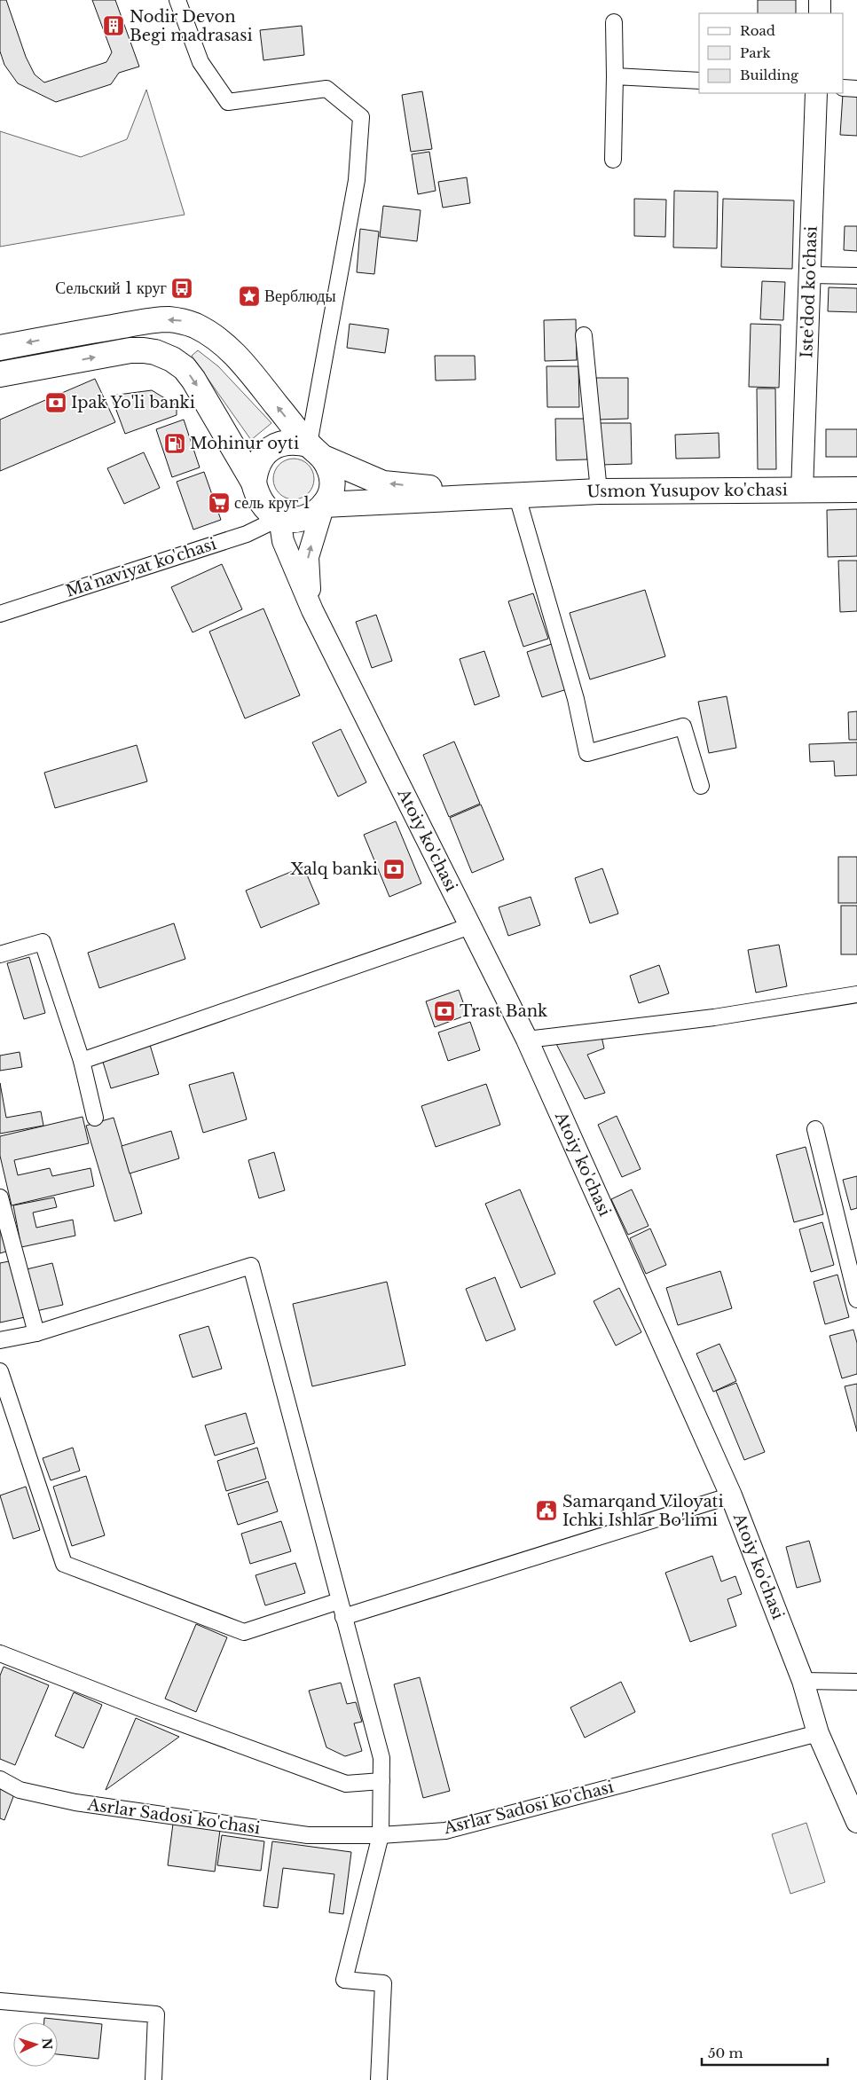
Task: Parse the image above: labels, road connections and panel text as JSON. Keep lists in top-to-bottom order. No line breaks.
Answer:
{"streets":{"main road":["Usmon Yusupov ko'chasi"],"street":["Iste'dod ko'chasi","Ma'naviyat ko'chasi","Atoiy ko'chasi","Asrlar Sadosi ko'chasi"]},"crossings":[["Iste'dod ko'chasi","Usmon Yusupov ko'chasi"],["Usmon Yusupov ko'chasi","Ma'naviyat ko'chasi"],["Usmon Yusupov ko'chasi","Atoiy ko'chasi"],["Ma'naviyat ko'chasi","Atoiy ko'chasi"],["Atoiy ko'chasi","Asrlar Sadosi ko'chasi"]],"places":{"building":["Nodir Devon Begi madrasasi"],"bus stop":["Сельский 1 круг"],"place":["Верблюды"],"bank":["Ipak Yo'li banki","Xalq banki","Trast Bank"],"fuel station":["Mohinur oyti"],"supermarket":["сель круг 1"],"public building":["Samarqand Viloyati Ichki Ishlar Bo'limi"]},"legend":["Road","Park","Building"],"scale_bar":"50 m","north":"right"}
